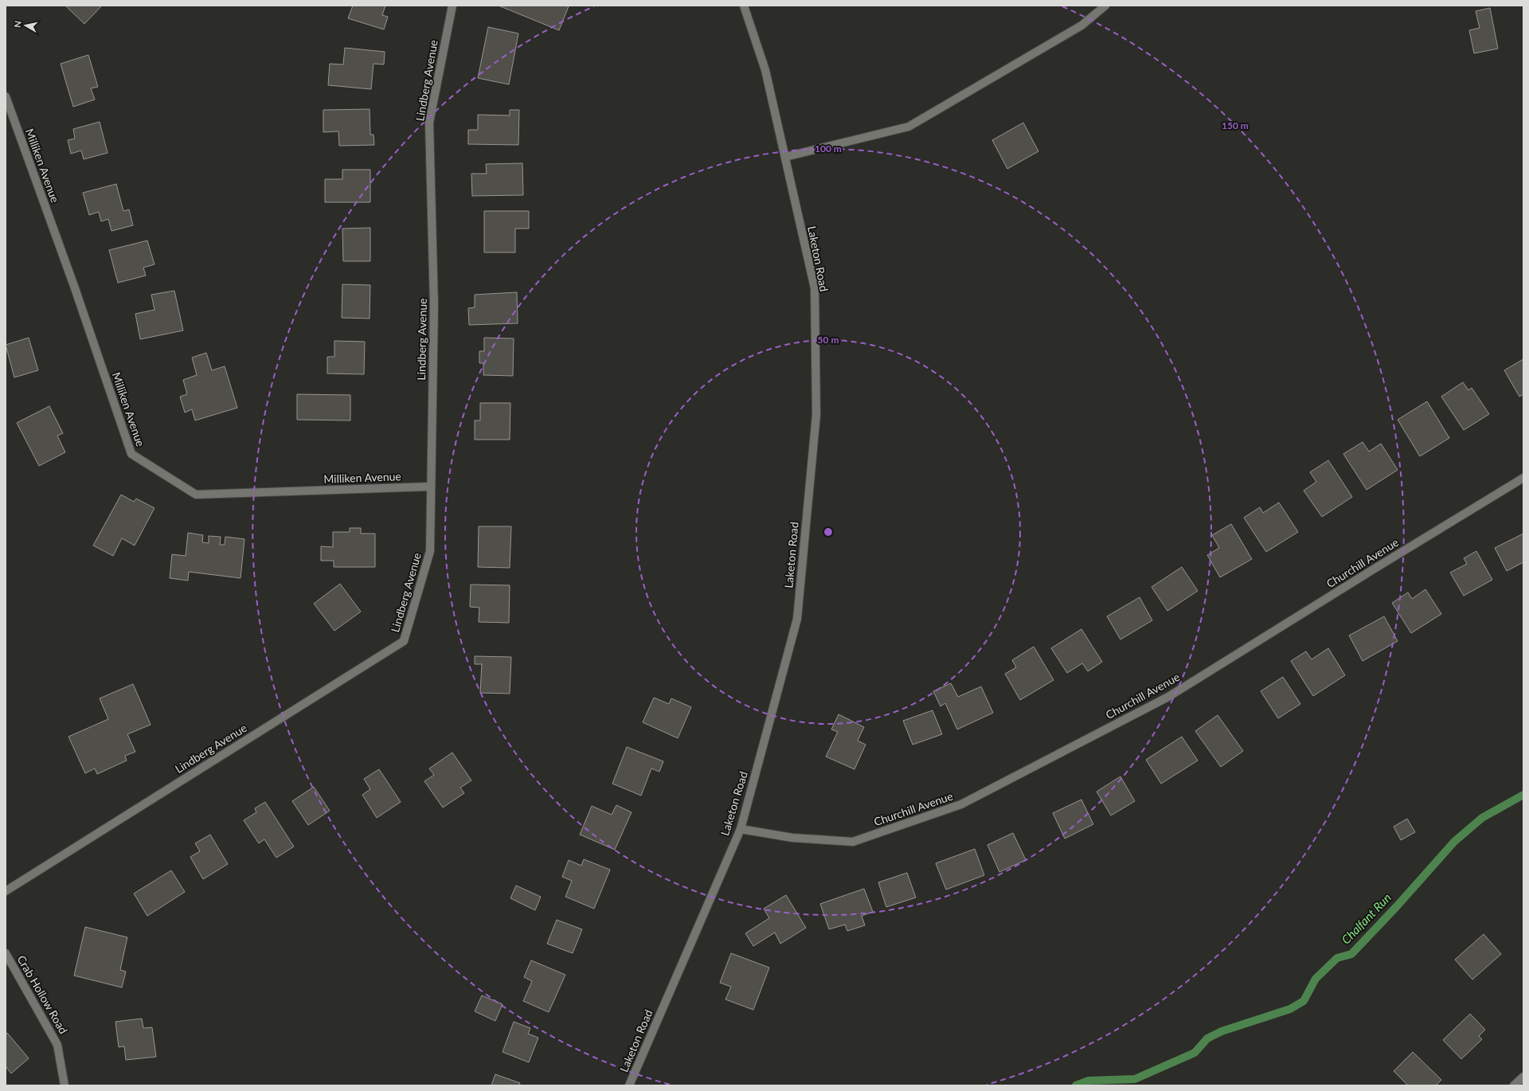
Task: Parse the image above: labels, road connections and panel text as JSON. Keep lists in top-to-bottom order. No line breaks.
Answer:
{"streets":{"street":["Lindberg Avenue","Milliken Avenue","Laketon Road","Churchill Avenue","Crab Hollow Road"]},"crossings":[["Lindberg Avenue","Milliken Avenue"],["Laketon Road","Churchill Avenue"]],"water":["Chalfant Run"],"north":"left","rings":["150 m","100 m","50 m"]}
